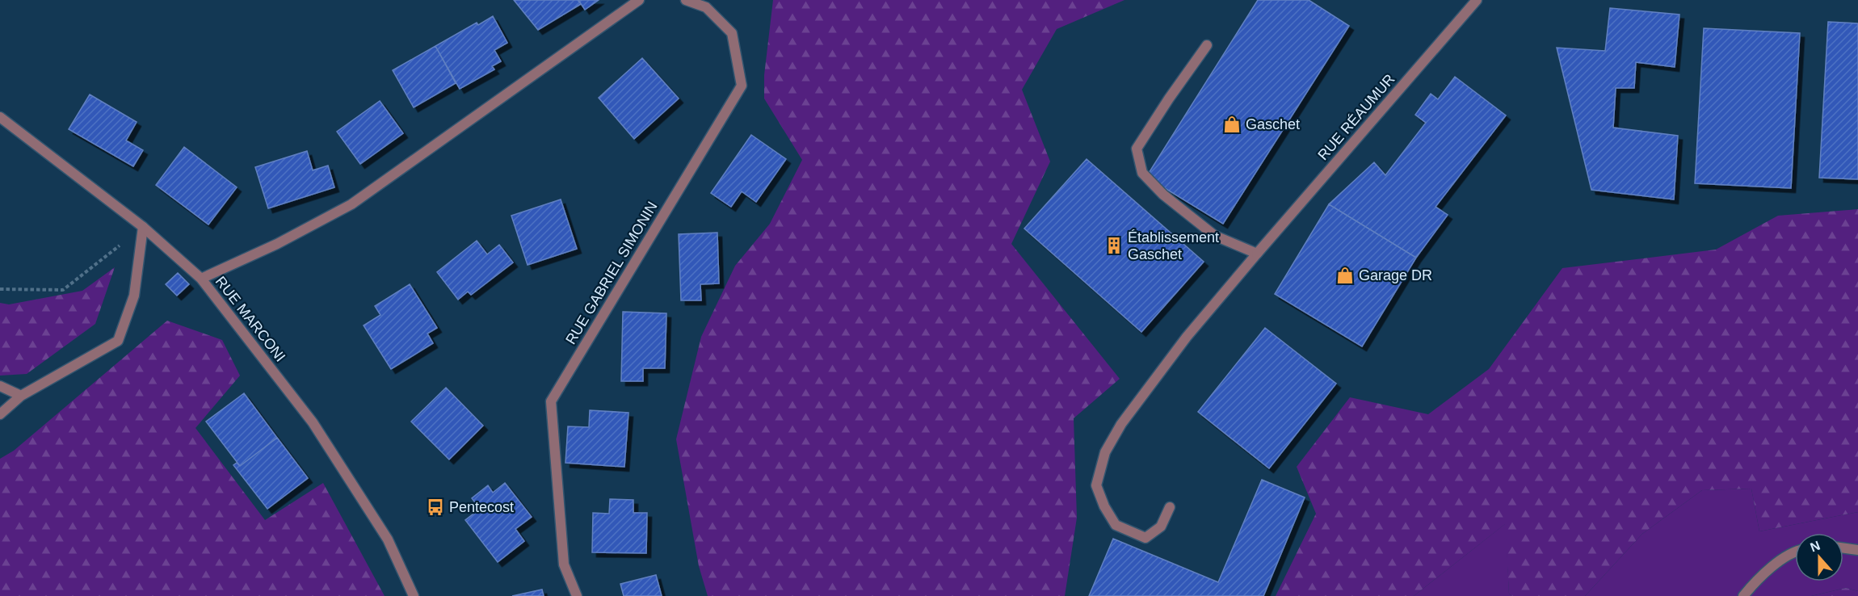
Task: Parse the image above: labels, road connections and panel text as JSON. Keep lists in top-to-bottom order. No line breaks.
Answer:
{"streets":{"street":["RUE RÉAUMUR","RUE GABRIEL SIMONIN","RUE MARCONI"]},"places":{"shop":["Gaschet","Garage DR"],"building":["Établissement Gaschet"],"bus stop":["Pentecost"]},"north":"top"}
